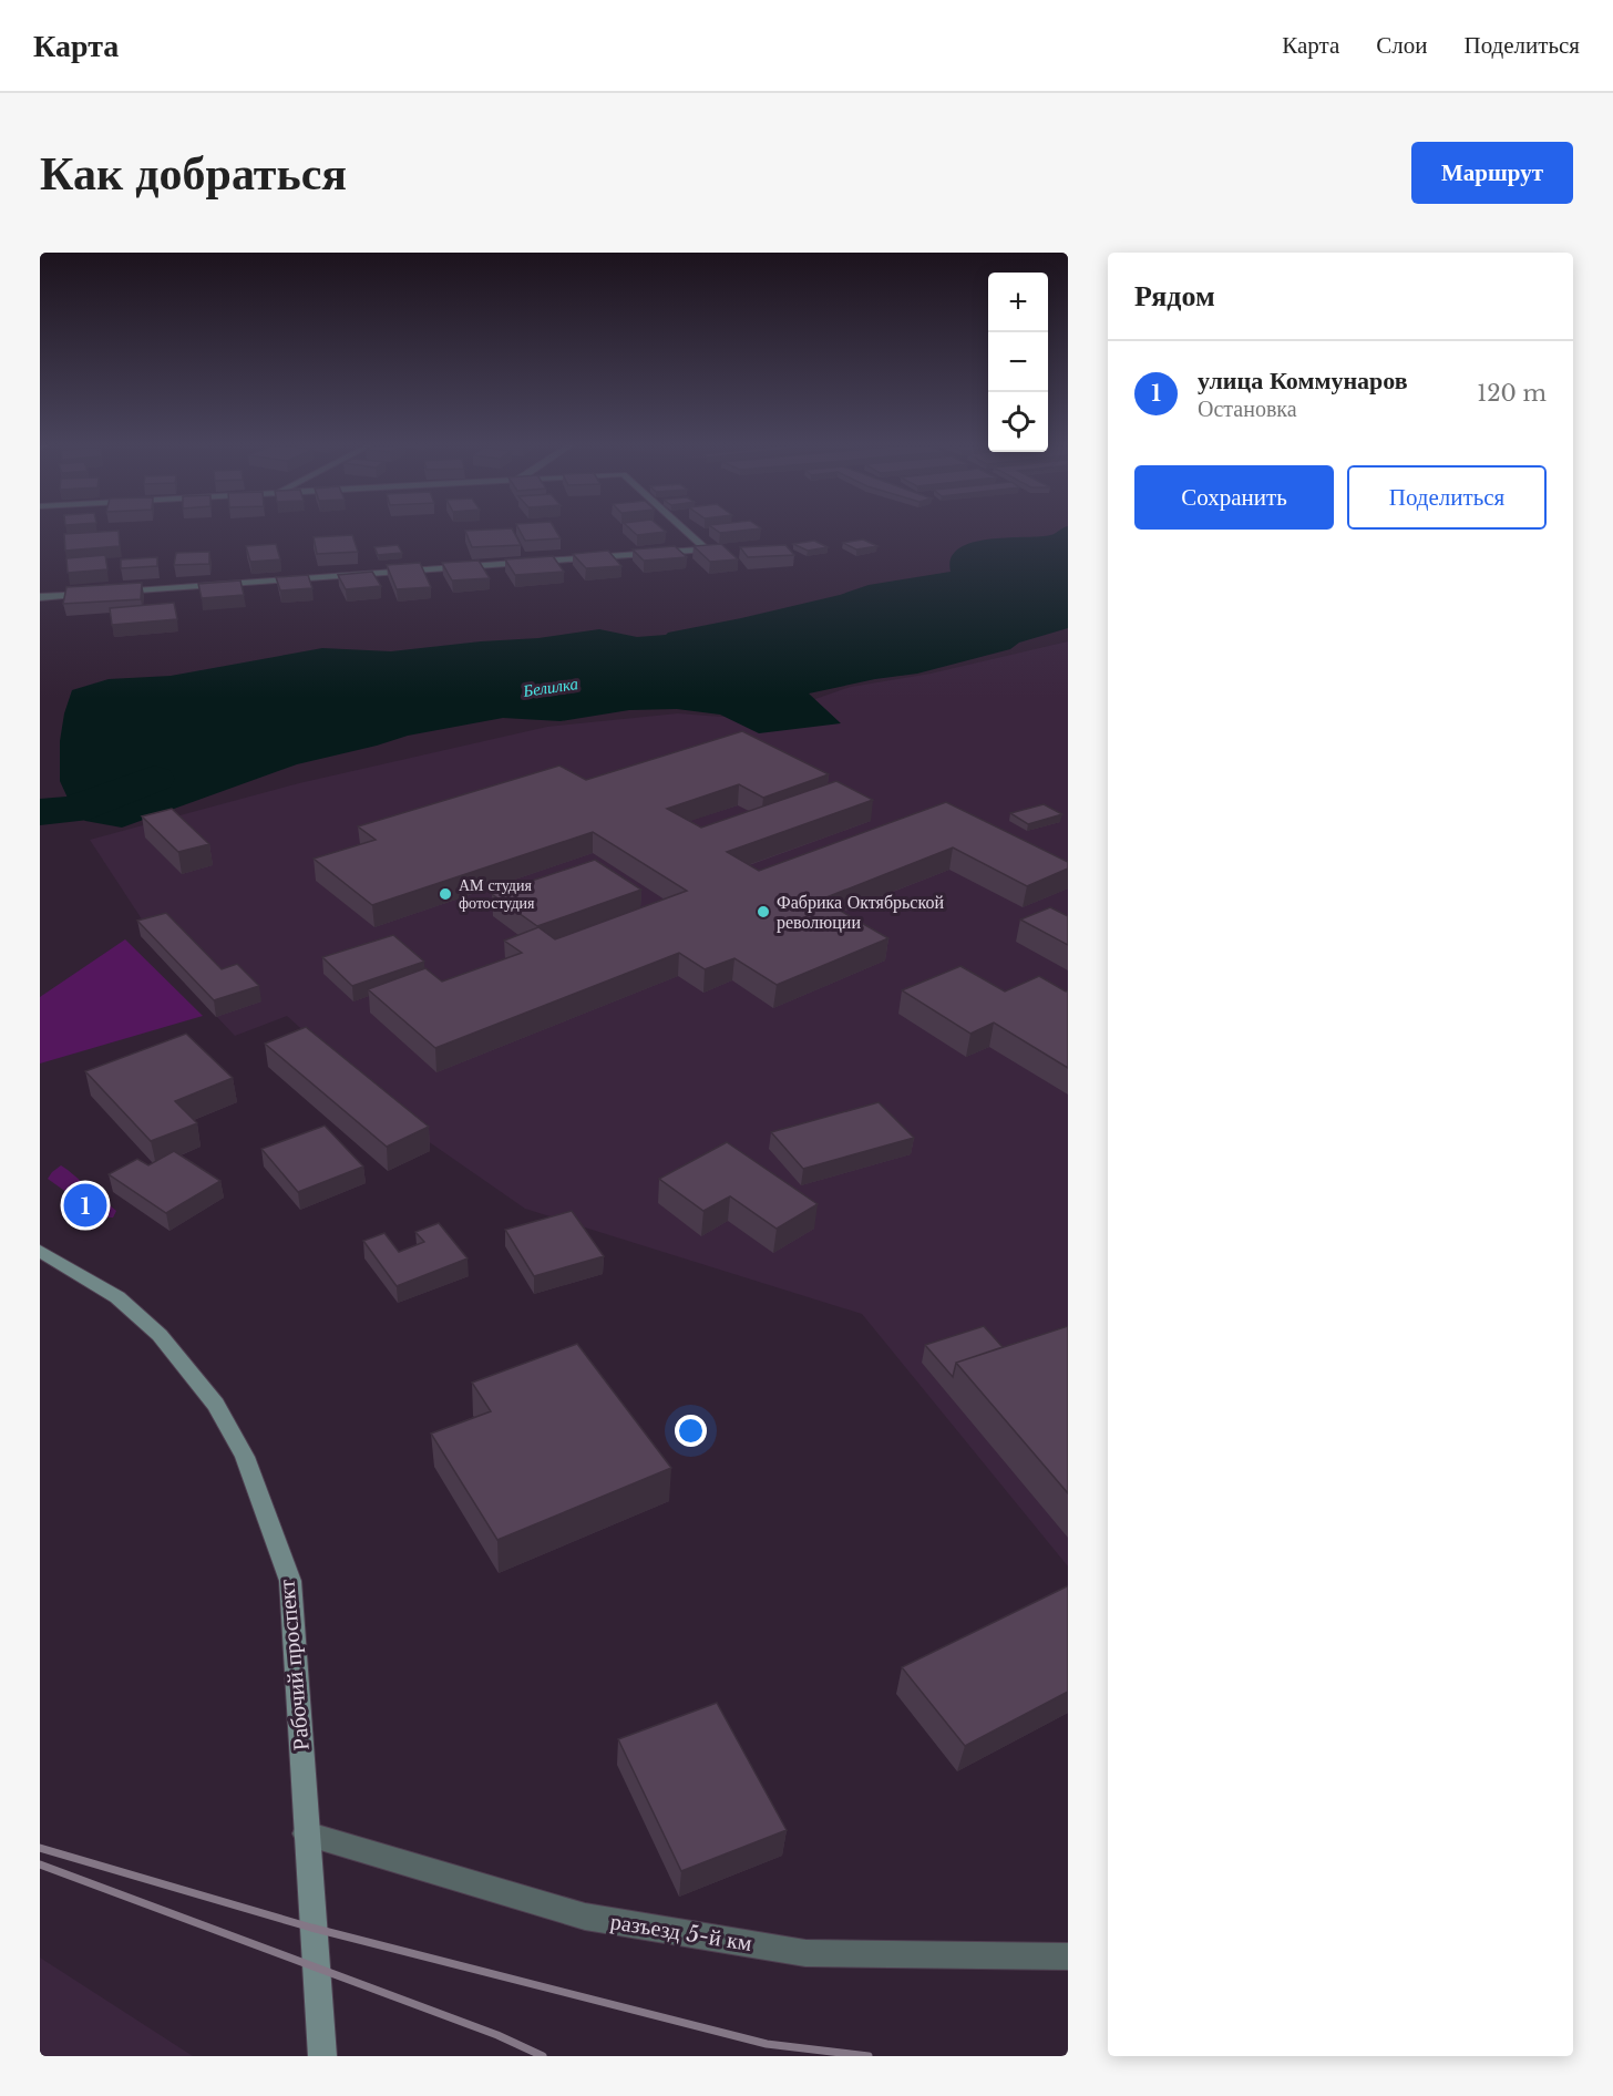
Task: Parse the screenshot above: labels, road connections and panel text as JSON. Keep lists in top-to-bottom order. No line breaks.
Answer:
{"streets":{"street":["Рабочий проспект","разъезд 5-й км"]},"crossings":[["Рабочий проспект","разъезд 5-й км"]],"water":["Белилка"],"places":["АМ студия фотостудия","Фабрика Октябрьской революции"],"page":{"header":"Карта","nav":["Карта","Слои","Поделиться"],"buttons":["Маршрут",["Сохранить","Поделиться"]],"title":"Как добраться","heading":"Рядом","map_buttons":["+","−"],"list":[{"mark":"1","name":"улица Коммунаров","note":"Остановка","value":"120 m"}],"pins":"1"}}
